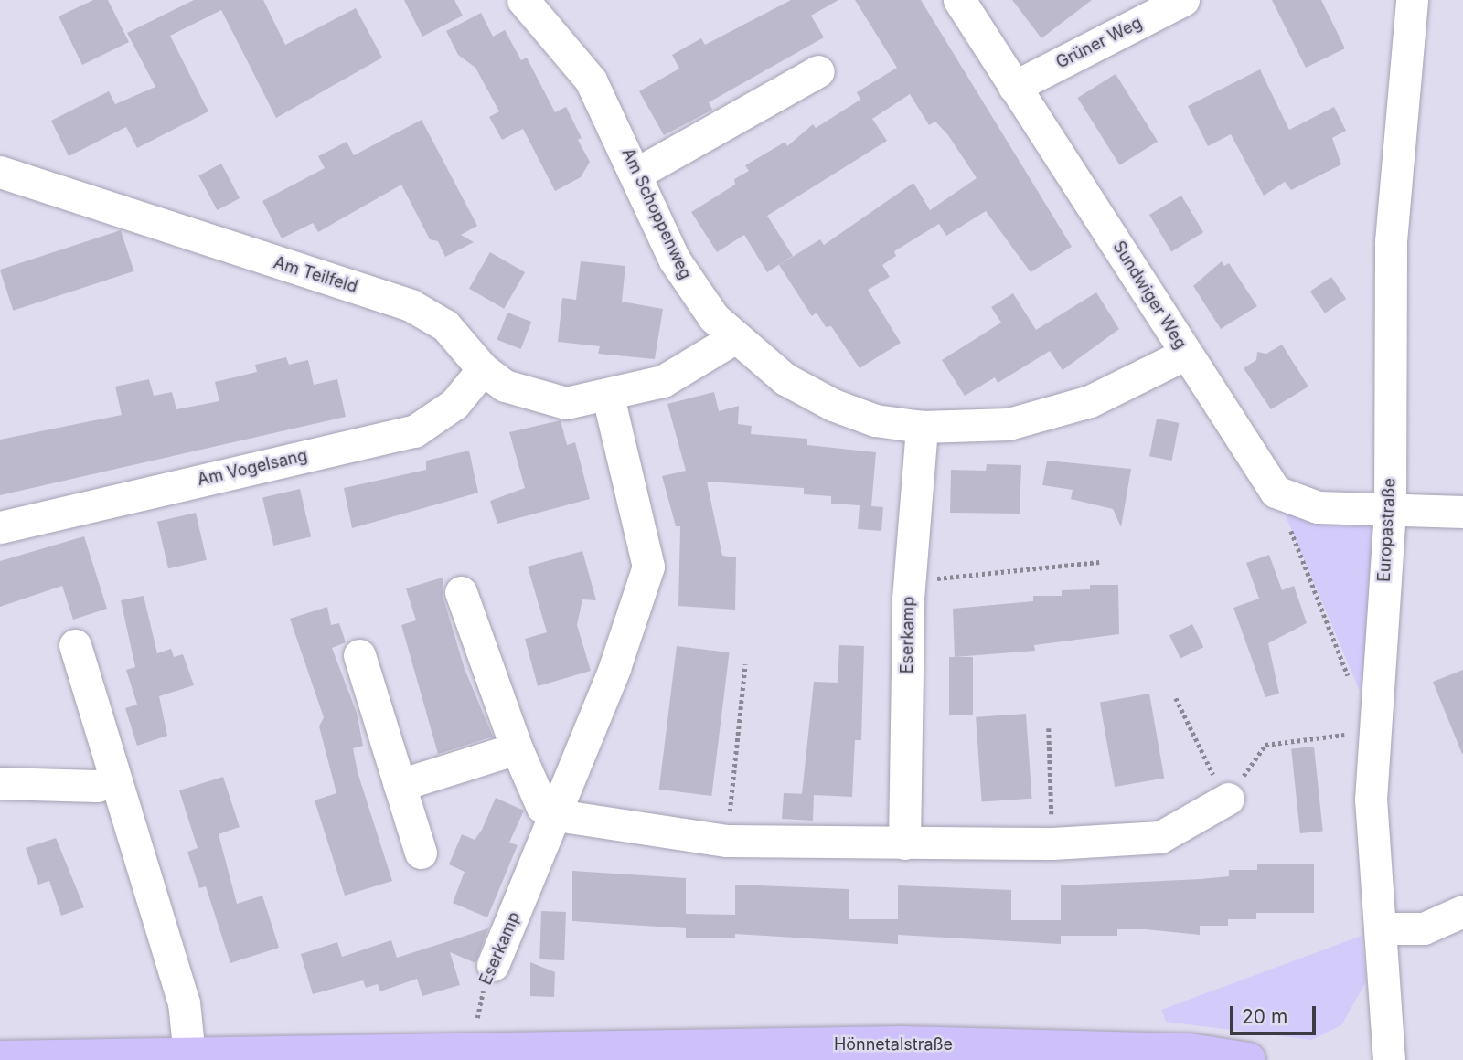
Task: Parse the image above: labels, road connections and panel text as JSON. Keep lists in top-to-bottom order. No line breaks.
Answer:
{"streets":{"main road":["Hönnetalstraße"],"street":["Grüner Weg","Am Schoppenweg","Am Teilfeld","Sundwiger Weg","Am Vogelsang","Europastraße","Eserkamp"]},"crossings":[["Grüner Weg","Sundwiger Weg"],["Am Schoppenweg","Am Teilfeld"],["Am Schoppenweg","Sundwiger Weg"],["Am Schoppenweg","Eserkamp"],["Am Teilfeld","Am Vogelsang"],["Am Teilfeld","Eserkamp"],["Eserkamp","Hönnetalstraße"]],"scale_bar":"20 m"}
